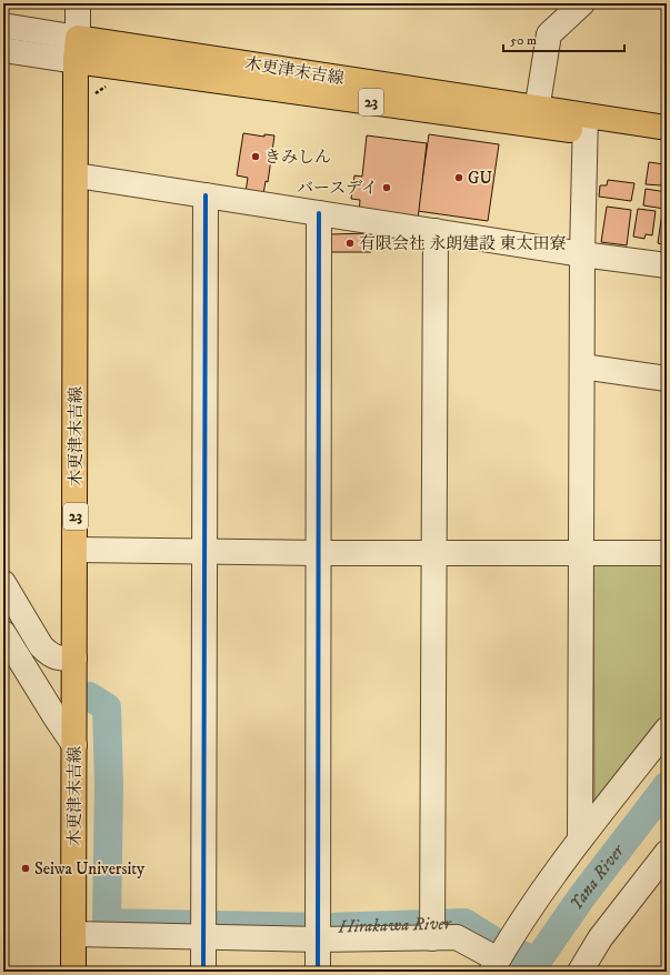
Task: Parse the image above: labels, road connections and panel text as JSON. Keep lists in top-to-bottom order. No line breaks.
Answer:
{"streets":{"main road":["木更津末吉線","23"]},"water":["Yana River","Hirakawa River"],"places":["きみしん","GU","バースデイ","有限会社 永朗建設 東太田寮","Seiwa University"],"scale_bar":"50 m"}
